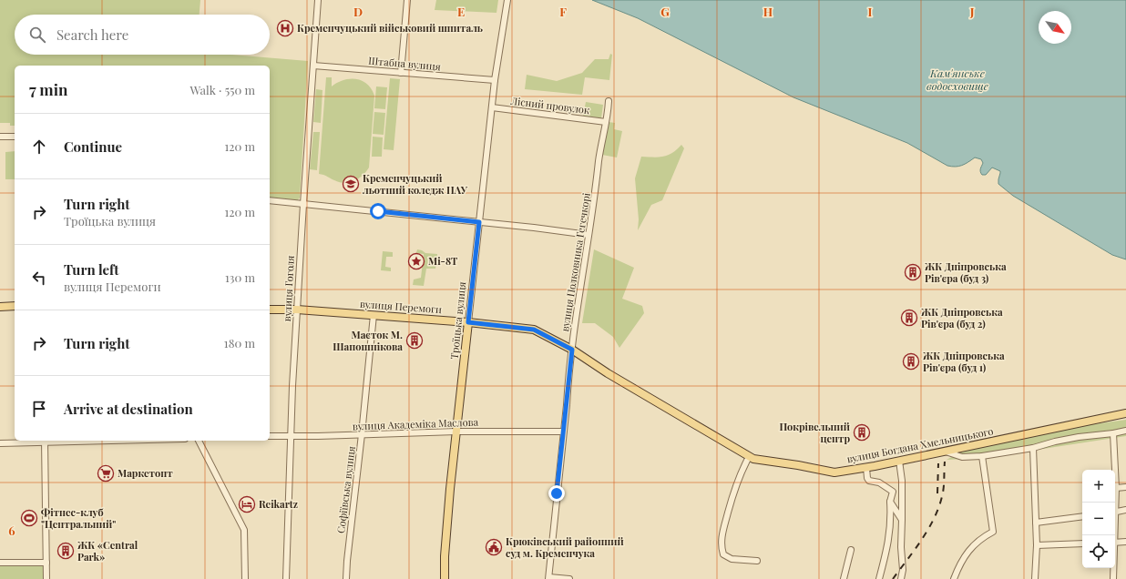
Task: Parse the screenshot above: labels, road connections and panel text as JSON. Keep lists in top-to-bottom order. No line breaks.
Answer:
{"streets":{"main road":["вулиця Перемоги","Троїцька вулиця","вулиця Богдана Хмельницького"],"street":["Штабна вулиця","Лісний провулок","вулиця Полковника Гегечкорі","вулиця Гоголя","вулиця Академіка Маслова","Софіївська вулиця"]},"crossings":[["Штабна вулиця","вулиця Гоголя"],["Штабна вулиця","Троїцька вулиця"],["Лісний провулок","вулиця Полковника Гегечкорі"],["Лісний провулок","Троїцька вулиця"],["вулиця Полковника Гегечкорі","вулиця Перемоги"],["вулиця Полковника Гегечкорі","вулиця Академіка Маслова"],["вулиця Полковника Гегечкорі","вулиця Богдана Хмельницького"],["вулиця Гоголя","вулиця Перемоги"],["вулиця Гоголя","вулиця Академіка Маслова"],["вулиця Перемоги","Троїцька вулиця"],["вулиця Перемоги","вулиця Богдана Хмельницького"],["вулиця Перемоги","Софіївська вулиця"],["Троїцька вулиця","вулиця Академіка Маслова"],["вулиця Академіка Маслова","Софіївська вулиця"]],"water":["Кам'янське водосховище"],"places":{"hospital":["Кременчуцький військовий шпиталь"],"school or university":["Кременчуцький льотний коледж НАУ"],"place":["Мі-8Т"],"building":["ЖК Дніпровська Рів'єра (буд 3)","ЖК Дніпровська Рів'єра (буд 2)","Маєток М. Шапошнікова","ЖК Дніпровська Рів'єра (буд 1)","Покрівельний центр","ЖК «Central Park»"],"supermarket":["Маркетопт"],"hotel":["Reikartz"],"sports":["Фітнес-клуб \"Центральний\""],"public building":["Крюківський районний суд м. Кременчука"]},"north":"bottom right","page":{"search":"Search here","heading":["7 min","Walk · 550 m"],"list":[["Continue","120 m"],["Turn right","Троїцька вулиця","120 m"],["Turn left","вулиця Перемоги","130 m"],["Turn right","180 m"],"Arrive at destination"],"map_buttons":["+","−"]},"grid":{"columns":["D","E","F","G","H","I","J"],"rows":["6"]}}
